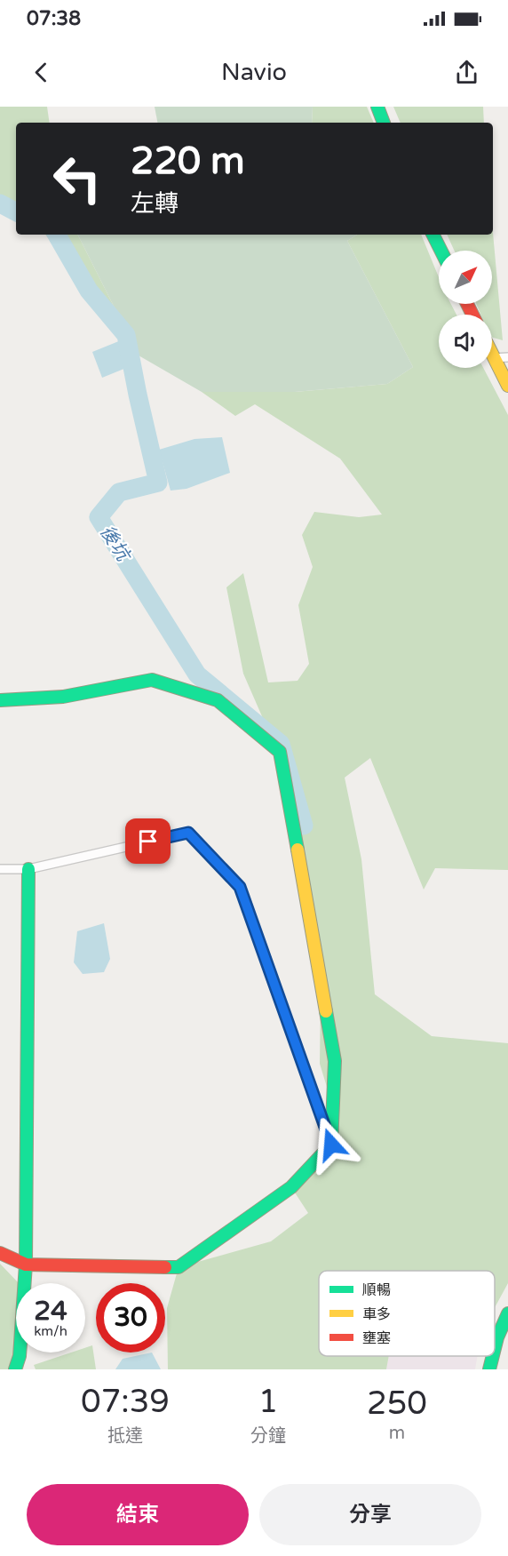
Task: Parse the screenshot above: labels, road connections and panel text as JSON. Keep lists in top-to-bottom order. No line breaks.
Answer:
{"water":["後坑"],"legend":["順暢","車多","壅塞"],"north":"top right","page":{"status":"07:38","header":"Navio","turn":["220 m","左轉"],"speed":"24 km/h","limit":"30","eta":["07:39","抵達","1","分鐘","250","m"],"buttons":["結束","分享"]}}
